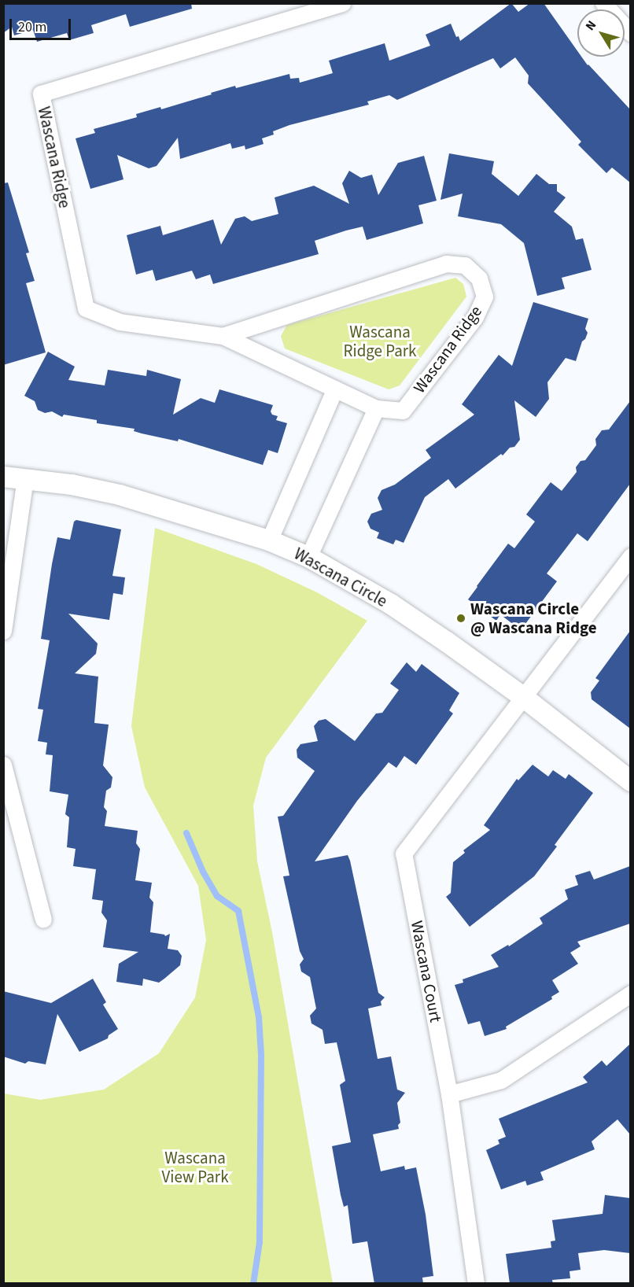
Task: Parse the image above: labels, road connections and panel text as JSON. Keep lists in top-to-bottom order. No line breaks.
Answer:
{"streets":{"street":["Wascana Ridge","Wascana Circle","Wascana Court"]},"crossings":[["Wascana Circle","Wascana Court"]],"parks":["Wascana Ridge Park","Wascana View Park"],"places":["Wascana Circle @ Wascana Ridge"],"scale_bar":"20 m","north":"top left"}
